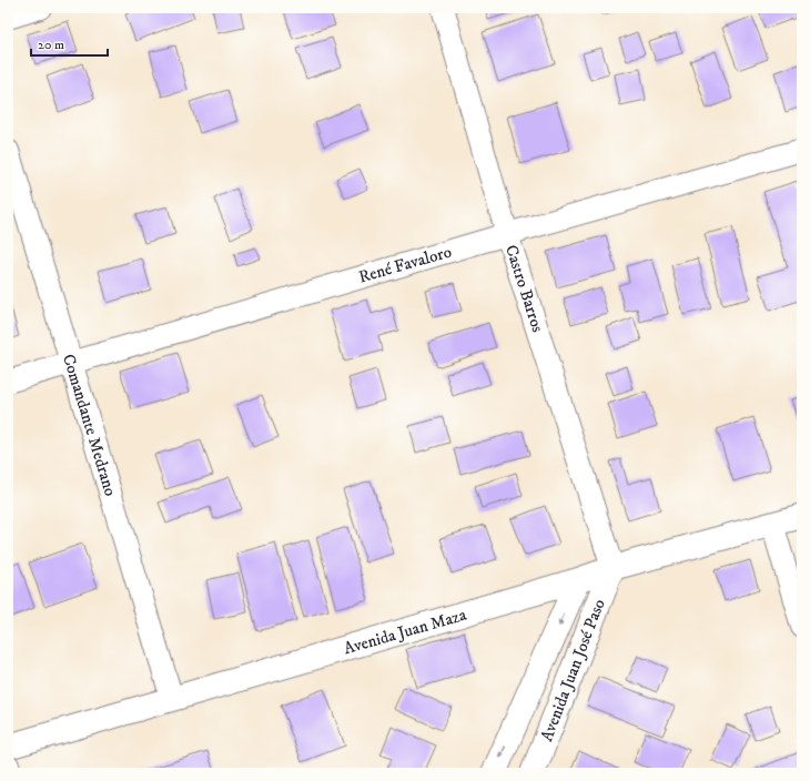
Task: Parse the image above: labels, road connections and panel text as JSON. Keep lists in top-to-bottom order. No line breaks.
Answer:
{"streets":{"main road":["Avenida Juan Maza","Avenida Juan José Paso"],"street":["René Favaloro","Castro Barros","Comandante Medrano"]},"crossings":[["René Favaloro","Castro Barros"],["René Favaloro","Comandante Medrano"],["Castro Barros","Avenida Juan Maza"],["Castro Barros","Avenida Juan José Paso"],["Comandante Medrano","Avenida Juan Maza"],["Avenida Juan Maza","Avenida Juan José Paso"]],"scale_bar":"20 m"}
